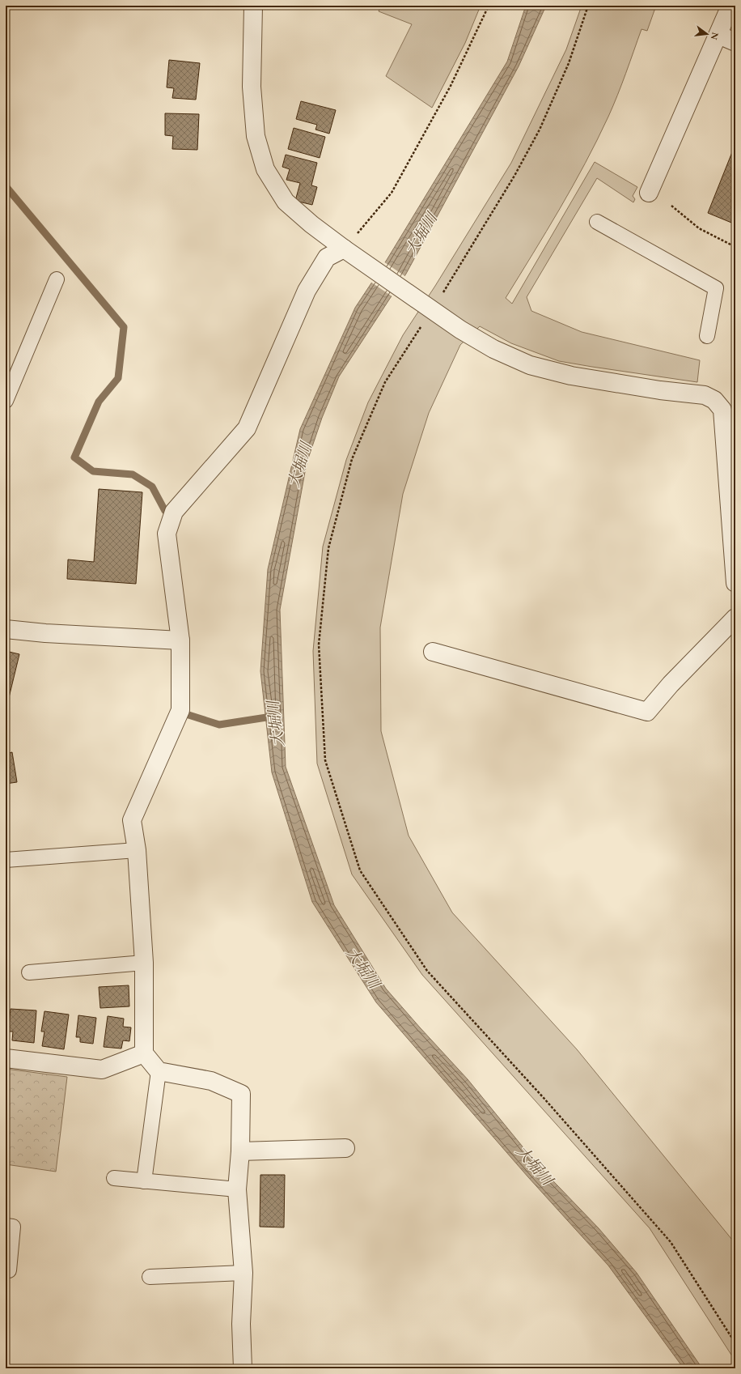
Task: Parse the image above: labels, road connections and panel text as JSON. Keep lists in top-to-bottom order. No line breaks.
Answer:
{"water":["大堀川"],"north":"right"}
